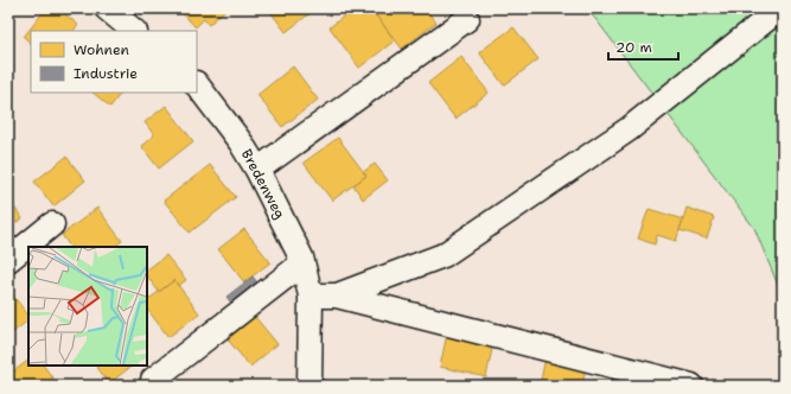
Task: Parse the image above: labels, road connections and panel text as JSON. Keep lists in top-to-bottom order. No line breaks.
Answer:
{"streets":{"street":["Bredenweg"]},"legend":["Wohnen","Industrie"],"scale_bar":"20 m"}
